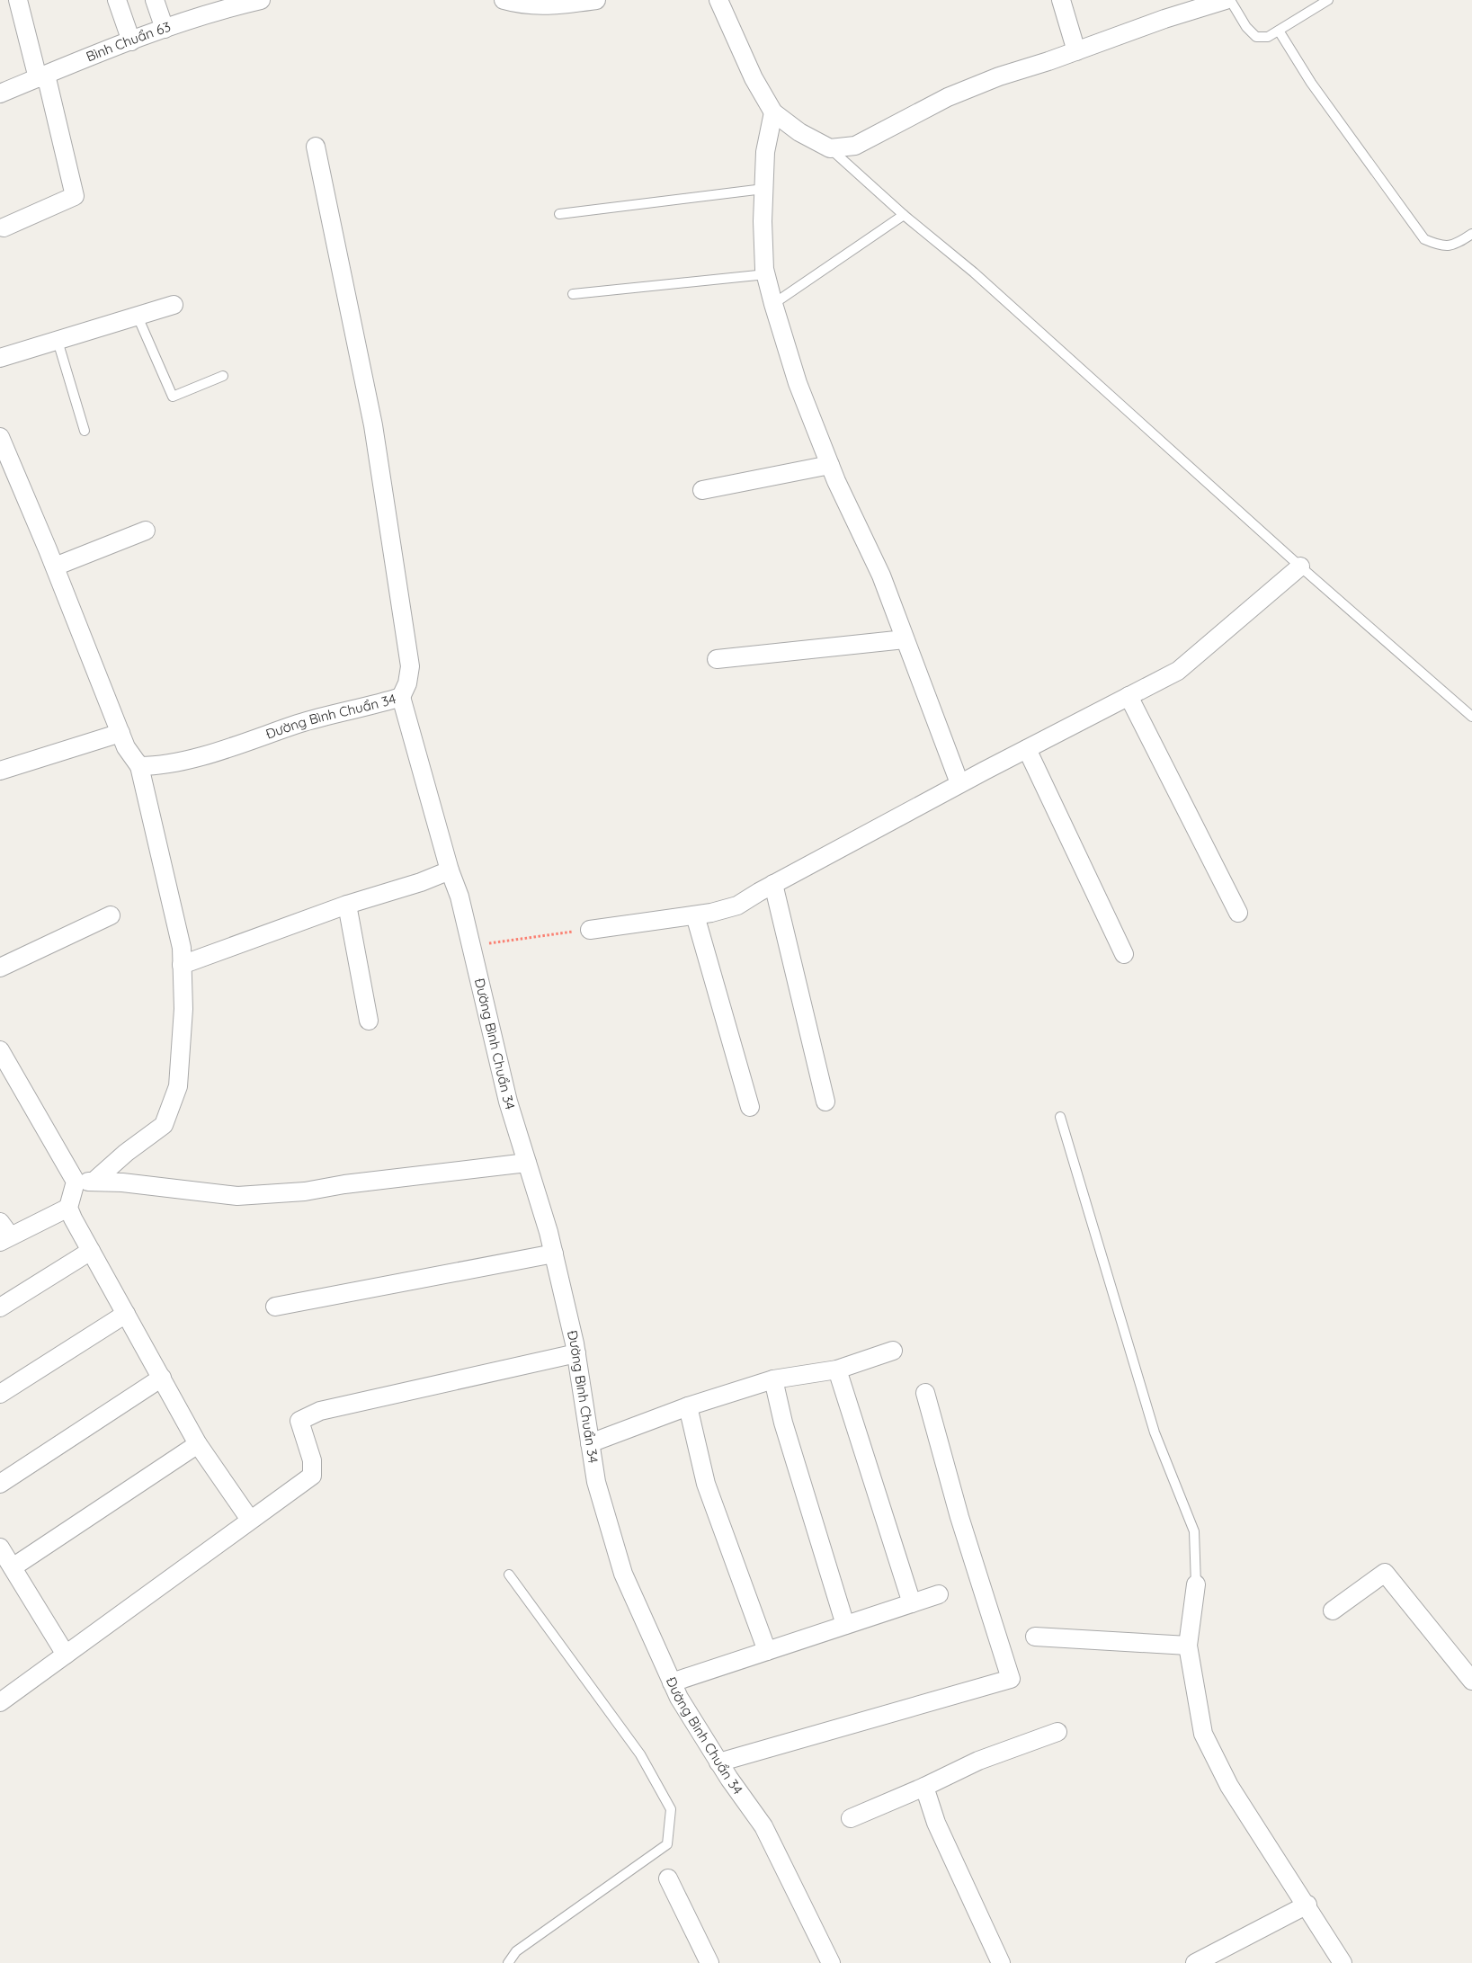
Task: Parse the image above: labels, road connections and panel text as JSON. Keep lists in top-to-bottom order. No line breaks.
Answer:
{"streets":{"street":["Bình Chuẩn 63","Đường Bình Chuẩn 34"]}}
